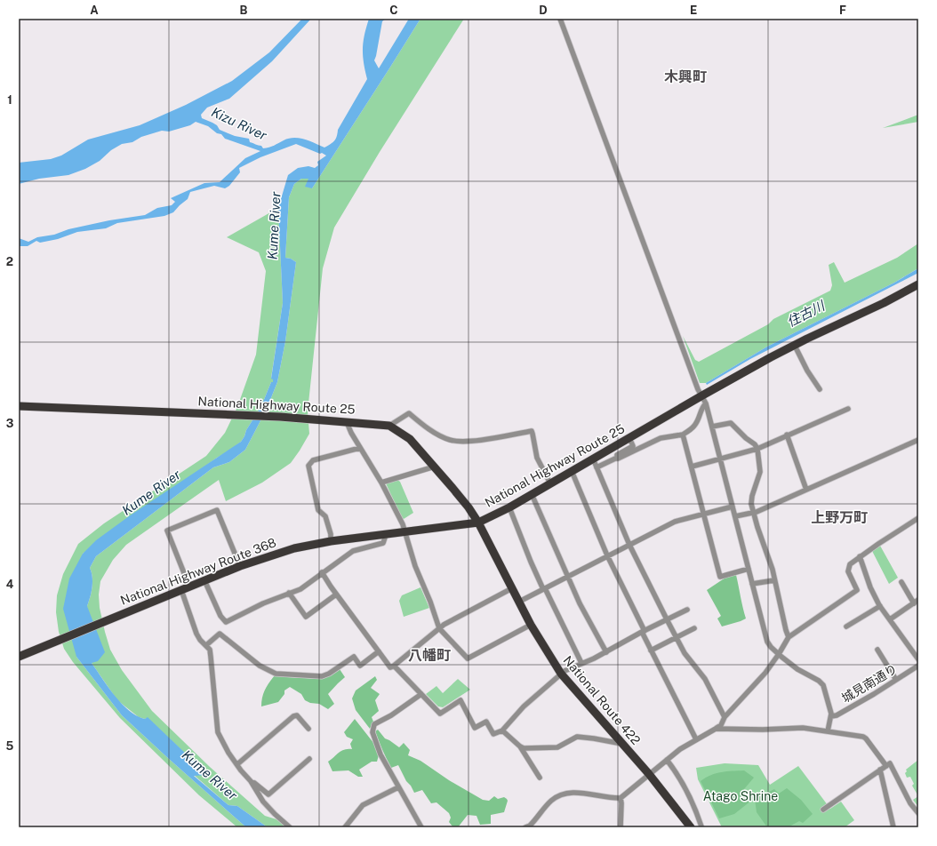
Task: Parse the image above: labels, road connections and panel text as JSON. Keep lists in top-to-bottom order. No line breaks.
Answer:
{"streets":{"highway":["National Highway Route 25","National Highway Route 368","National Route 422"],"street":["城見南通り"]},"crossings":[["National Highway Route 25","National Highway Route 368"],["National Highway Route 25","National Route 422"],["National Highway Route 368","National Route 422"]],"districts":["木興町","上野万町","八幡町"],"water":["Kizu River","Kume River","住古川"],"parks":["Atago Shrine"],"grid":{"columns":["A","B","C","D","E","F"],"rows":["1","2","3","4","5"]}}
